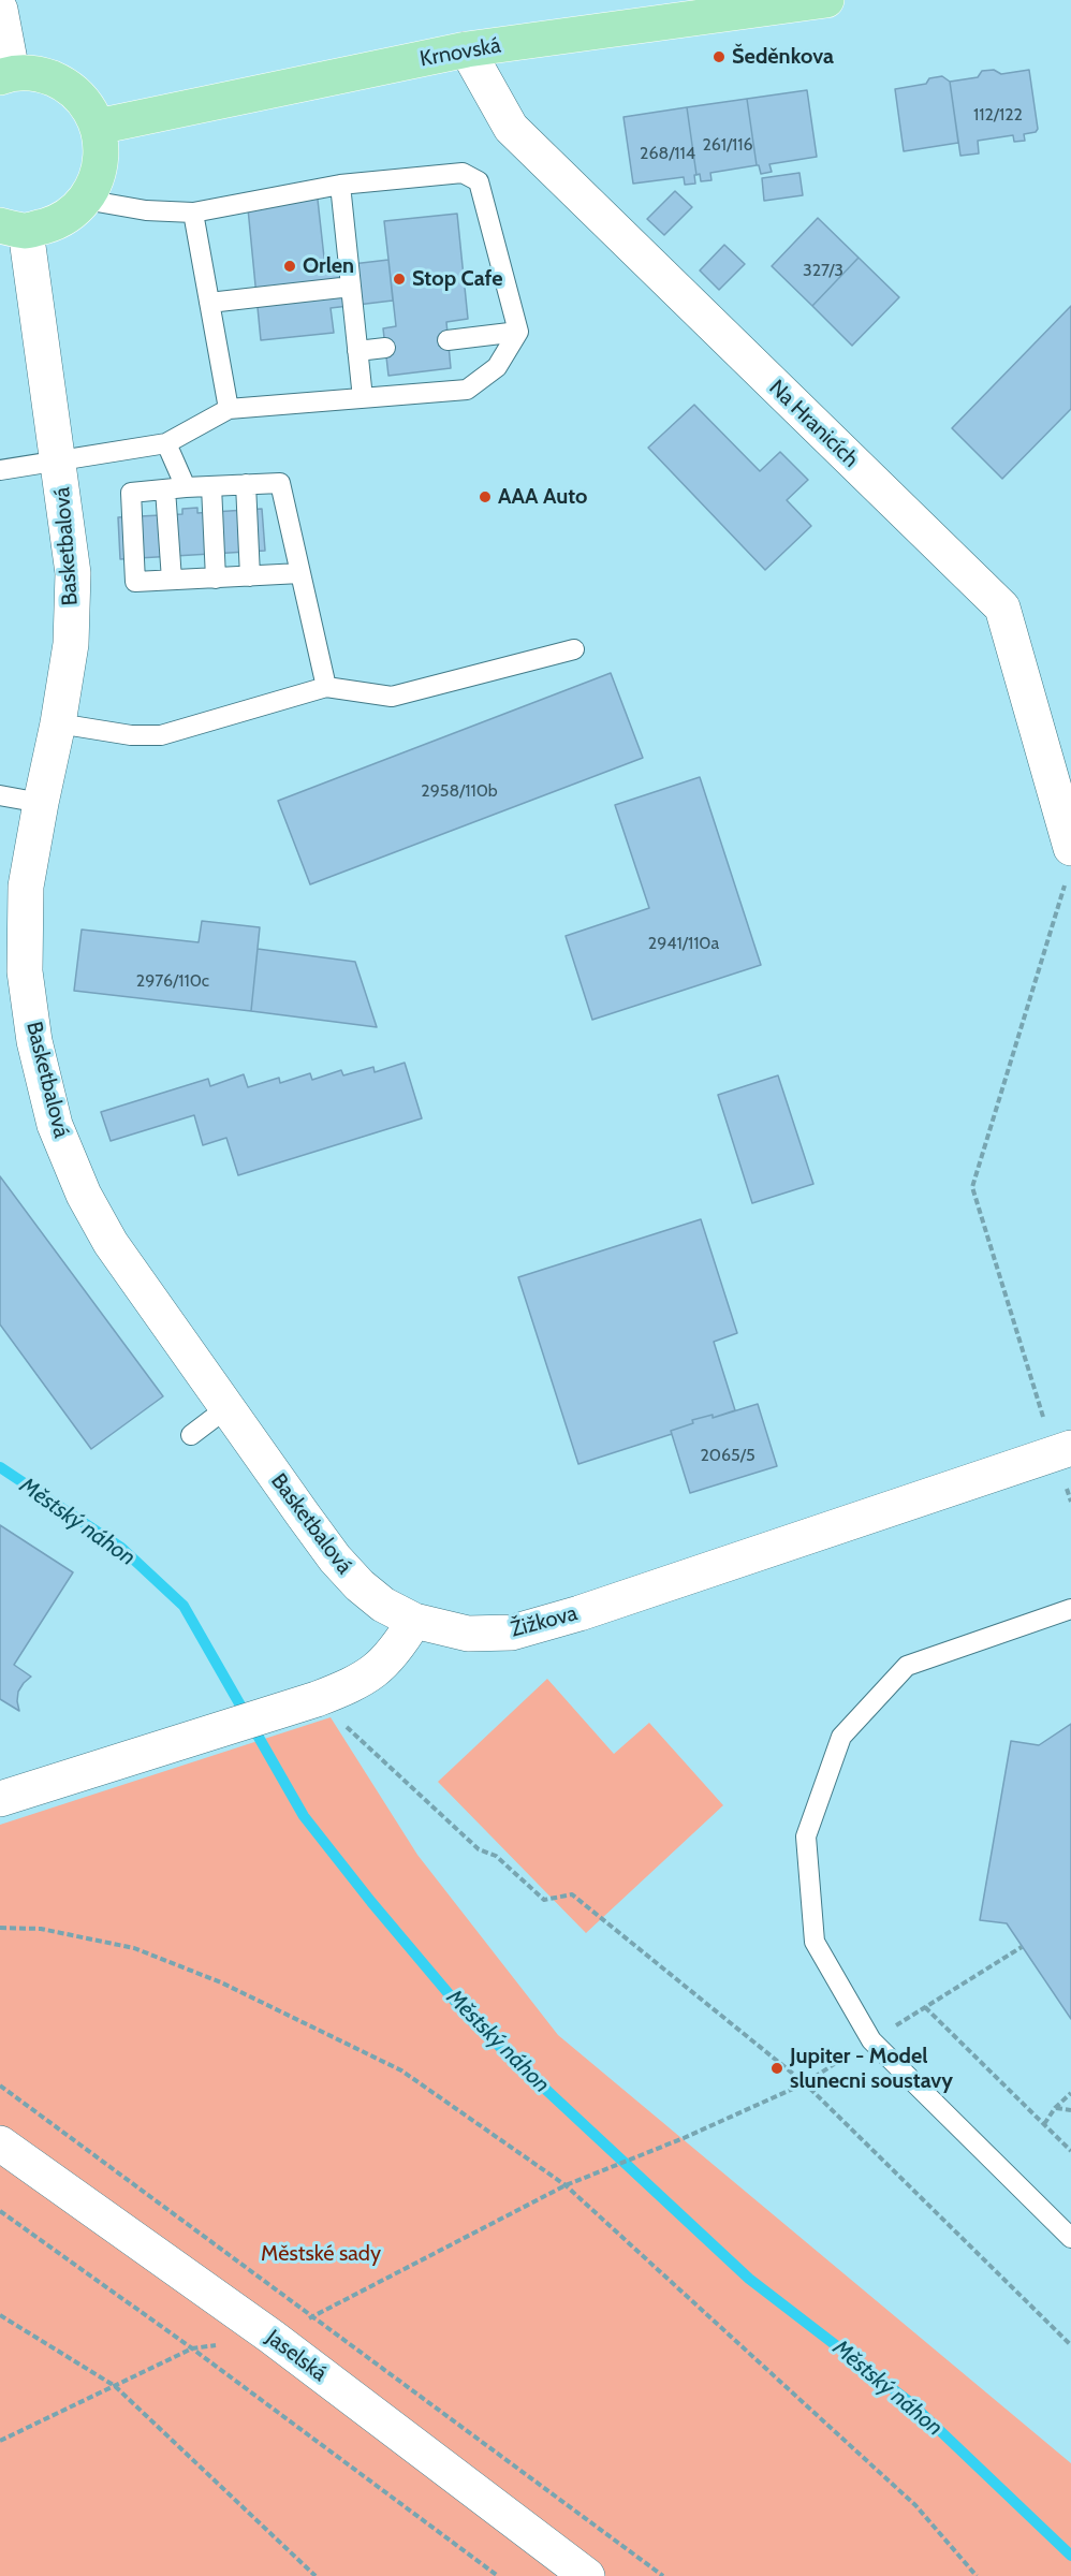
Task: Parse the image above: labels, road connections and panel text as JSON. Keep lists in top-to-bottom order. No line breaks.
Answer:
{"streets":{"main road":["Krnovská"],"street":["Na Hranicích","Basketbalová","Žižkova","Jaselská"]},"crossings":[["Krnovská","Na Hranicích"],["Basketbalová","Žižkova"]],"water":["Městský náhon"],"parks":["Městské sady"],"places":["Šeděnkova","Orlen","Stop Cafe","AAA Auto","Jupiter - Model slunecni soustavy"],"house_numbers":["112/122","261/116","268/114","327/3","2958/110b","2941/110a","2976/110c","2065/5"]}
